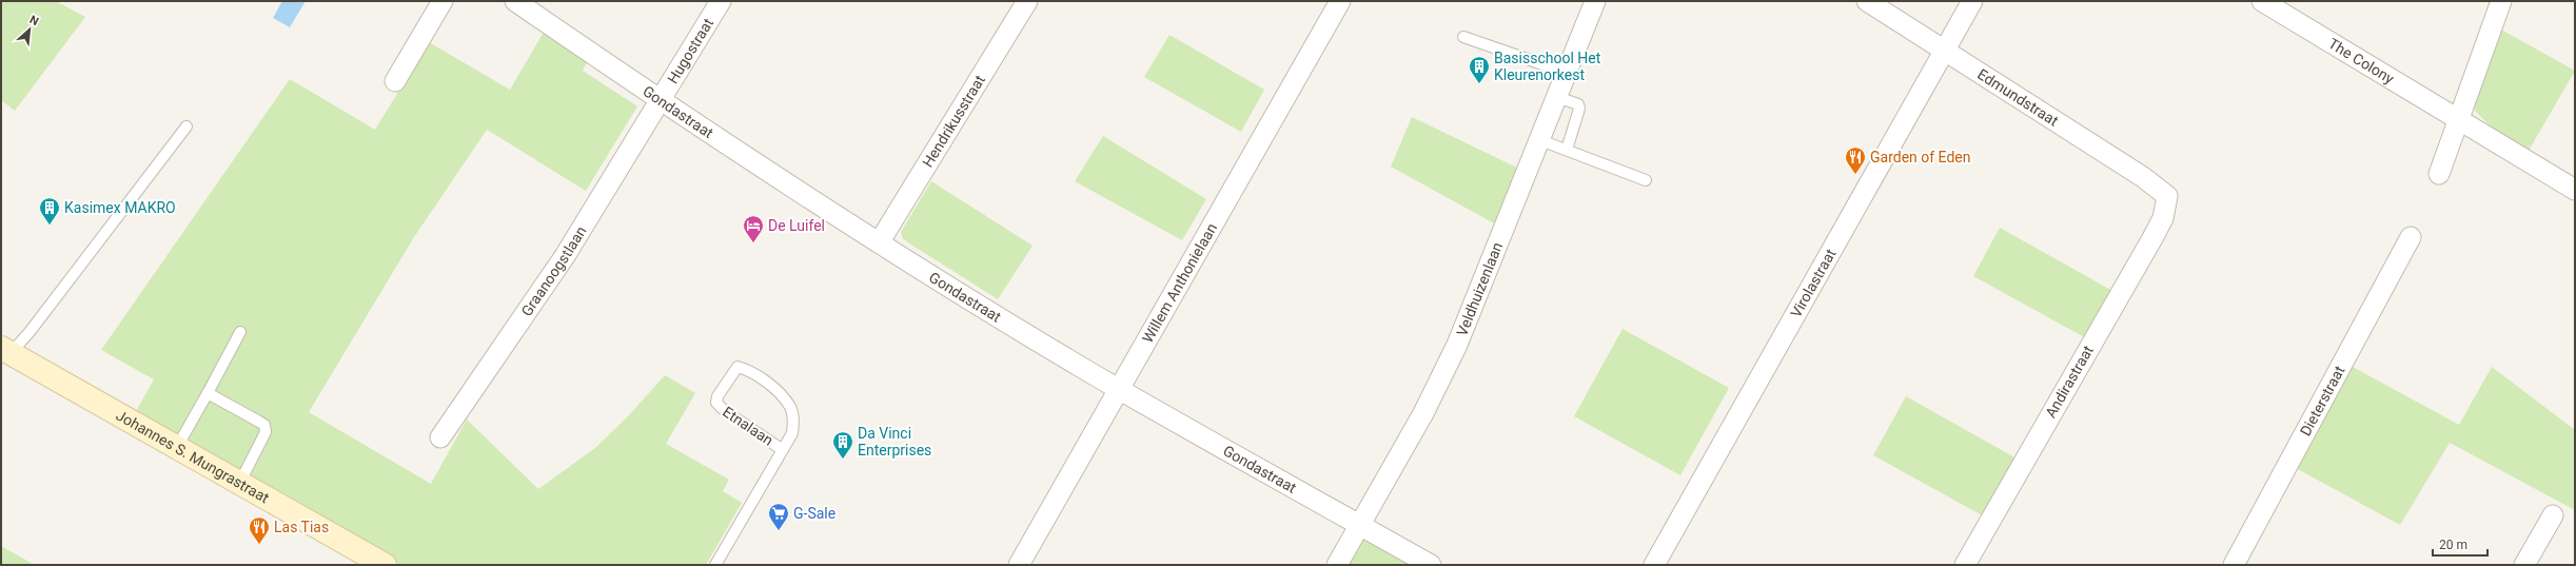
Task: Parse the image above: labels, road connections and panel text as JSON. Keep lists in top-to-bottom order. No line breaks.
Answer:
{"streets":{"street":["Hugostraat","The Colony","Edmundstraat","Gondastraat","Hendrikusstraat","Graanoogstlaan","Virolastraat","Willem Anthonielaan","Veldhuizenlaan","Andirastraat","Dieterstraat","Johannes S. Mungrastraat"],"lane":["Etnalaan"]},"crossings":[["Hugostraat","Gondastraat"],["Hugostraat","Graanoogstlaan"],["Edmundstraat","Virolastraat"],["Edmundstraat","Andirastraat"],["Gondastraat","Hendrikusstraat"],["Gondastraat","Graanoogstlaan"],["Gondastraat","Willem Anthonielaan"],["Gondastraat","Veldhuizenlaan"]],"places":{"building":["Basisschool Het Kleurenorkest","Kasimex MAKRO","Da Vinci Enterprises"],"restaurant":["Garden of Eden","Las Tias"],"hotel":["De Luifel"],"supermarket":["G-Sale"]},"scale_bar":"20 m","north":"top right"}
